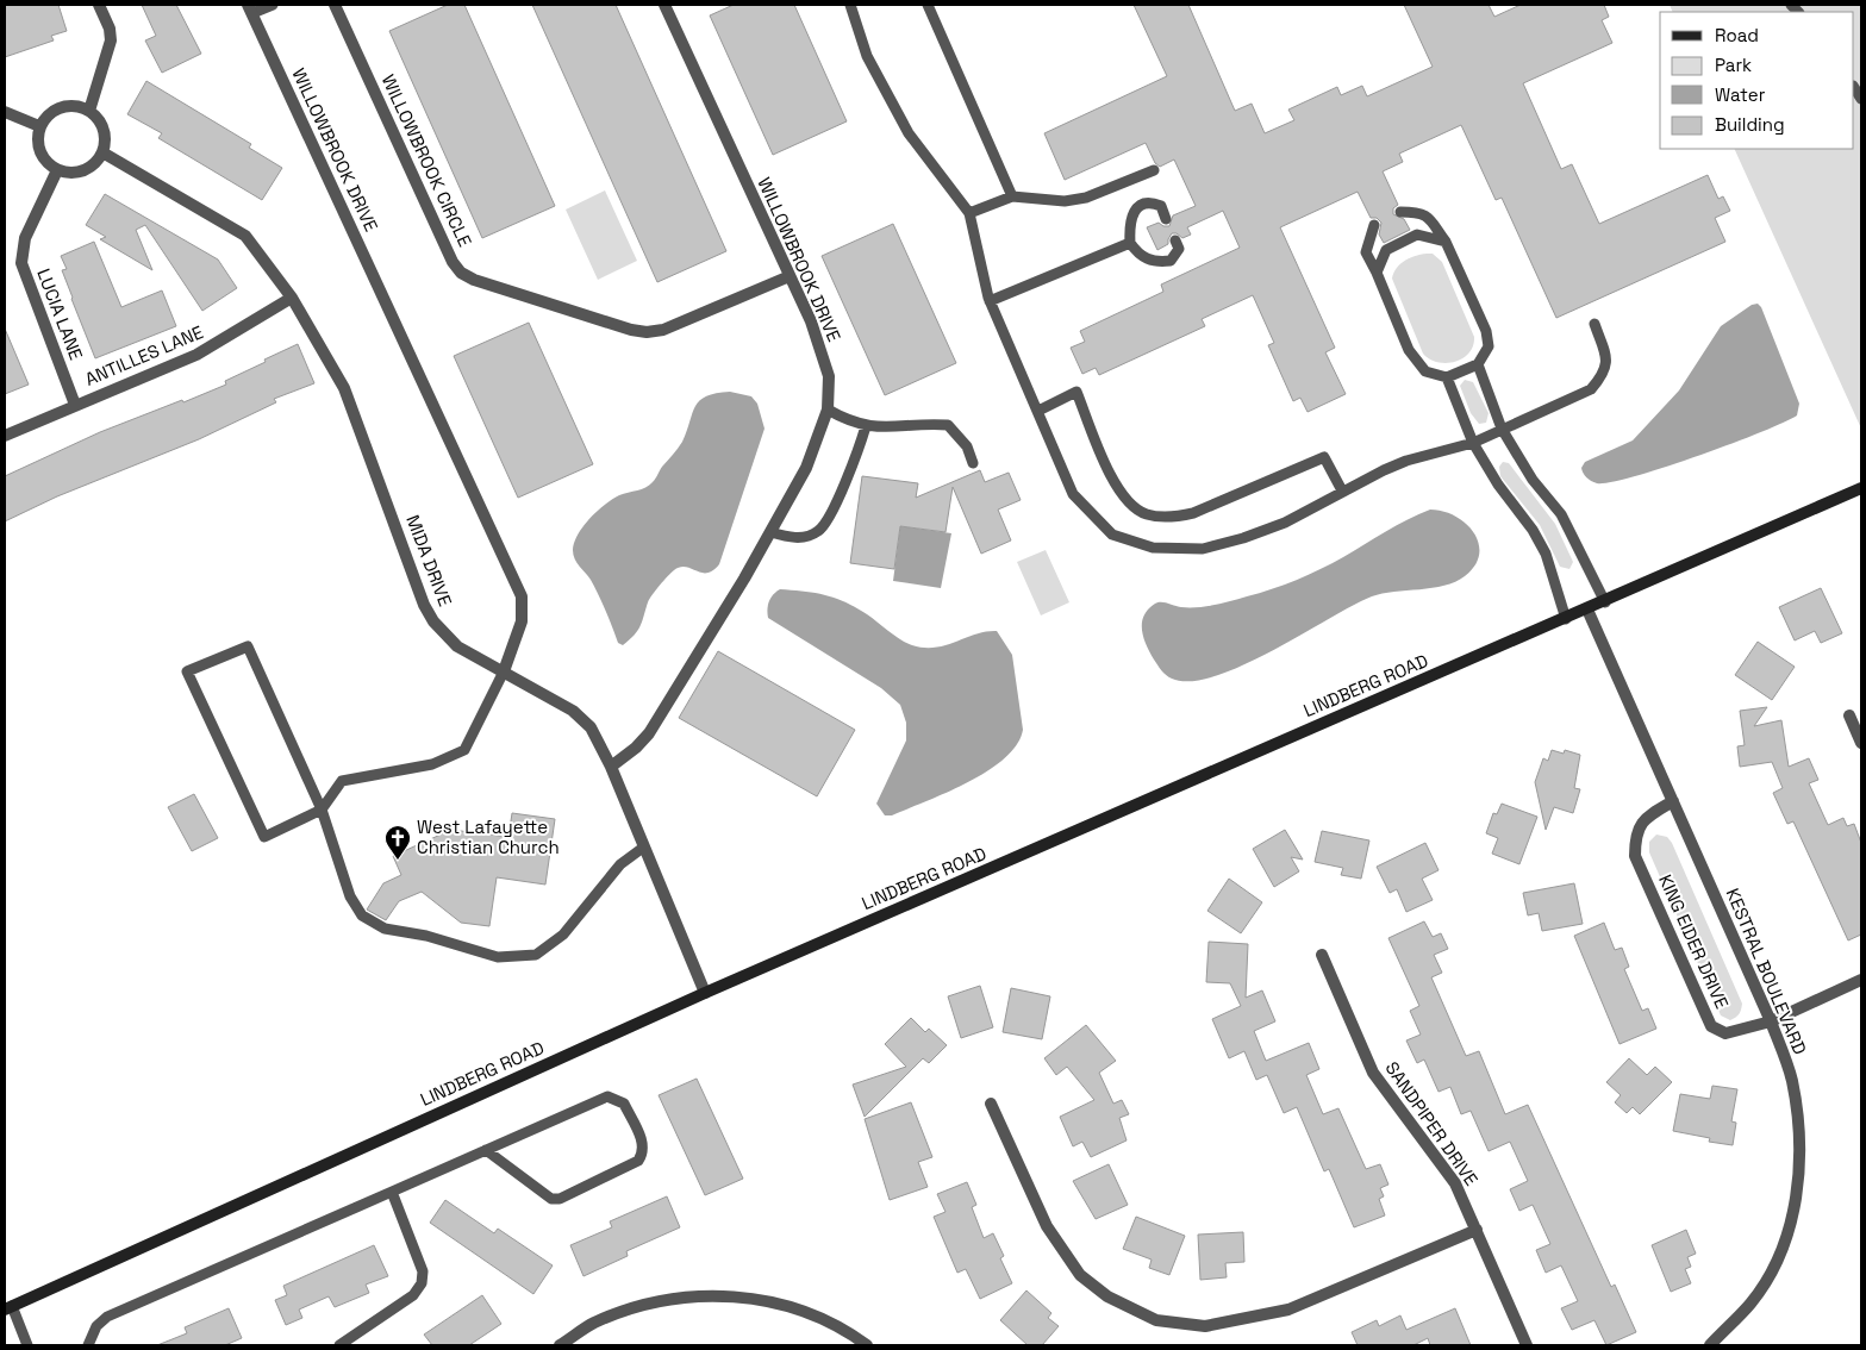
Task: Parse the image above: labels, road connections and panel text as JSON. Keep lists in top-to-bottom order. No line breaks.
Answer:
{"streets":{"main road":["LINDBERG ROAD"],"street":["WILLOWBROOK DRIVE","WILLOWBROOK CIRCLE","LUCIA LANE","ANTILLES LANE","MIDA DRIVE","KING EIDER DRIVE","KESTRAL BOULEVARD","SANDPIPER DRIVE"]},"crossings":[["WILLOWBROOK DRIVE","WILLOWBROOK CIRCLE"],["WILLOWBROOK DRIVE","MIDA DRIVE"],["LUCIA LANE","ANTILLES LANE"],["LUCIA LANE","MIDA DRIVE"],["ANTILLES LANE","MIDA DRIVE"],["MIDA DRIVE","LINDBERG ROAD"],["LINDBERG ROAD","KESTRAL BOULEVARD"],["KING EIDER DRIVE","KESTRAL BOULEVARD"]],"places":{"church":["West Lafayette Christian Church"]},"legend":["Road","Park","Water","Building"]}
